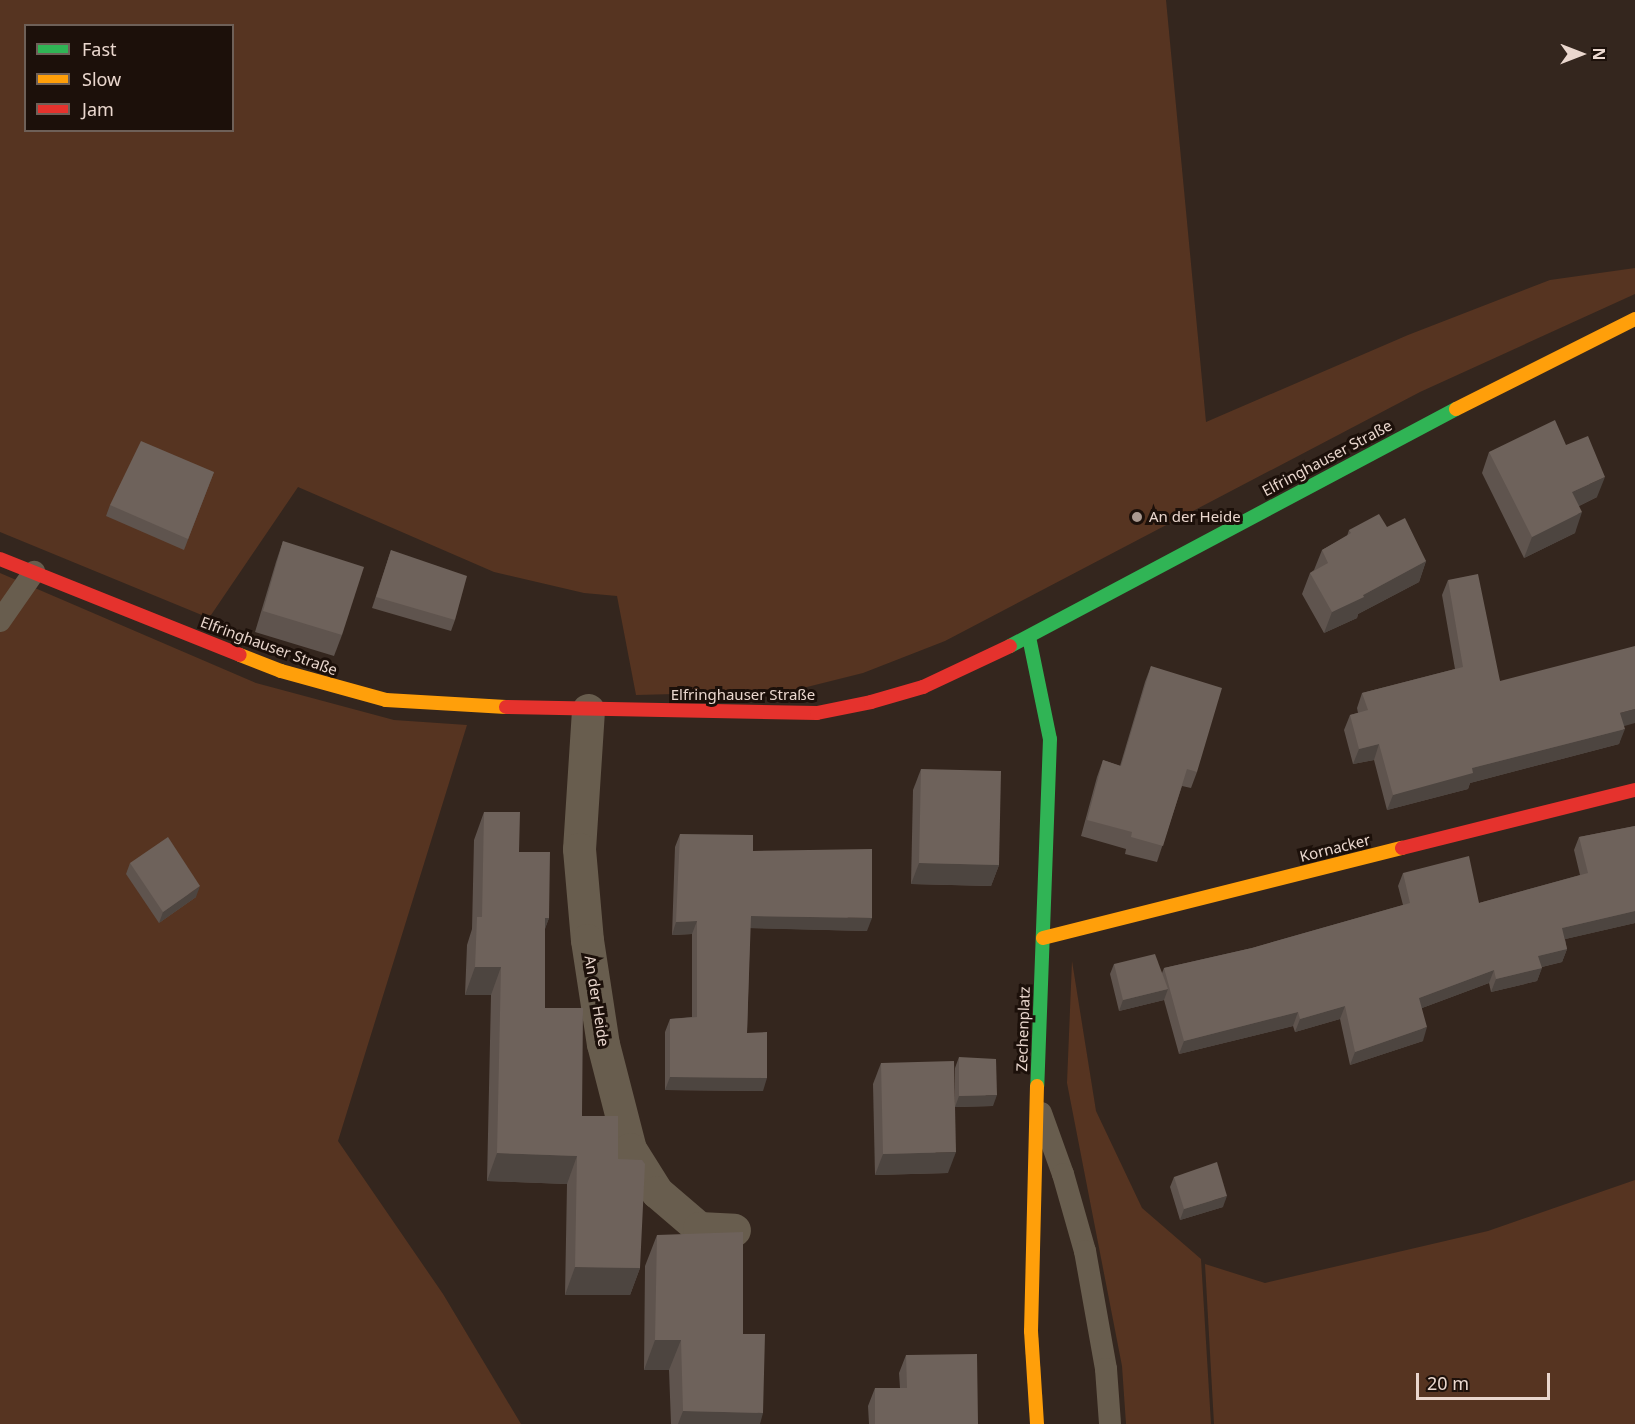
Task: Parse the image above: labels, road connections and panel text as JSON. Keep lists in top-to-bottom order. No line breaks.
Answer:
{"streets":{"main road":["Elfringhauser Straße","Kornacker","Zechenplatz"],"street":["An der Heide"]},"crossings":[["Elfringhauser Straße","An der Heide"],["Elfringhauser Straße","Zechenplatz"],["Kornacker","Zechenplatz"]],"places":["An der Heide"],"legend":["Fast","Slow","Jam"],"scale_bar":"20 m","north":"right"}
